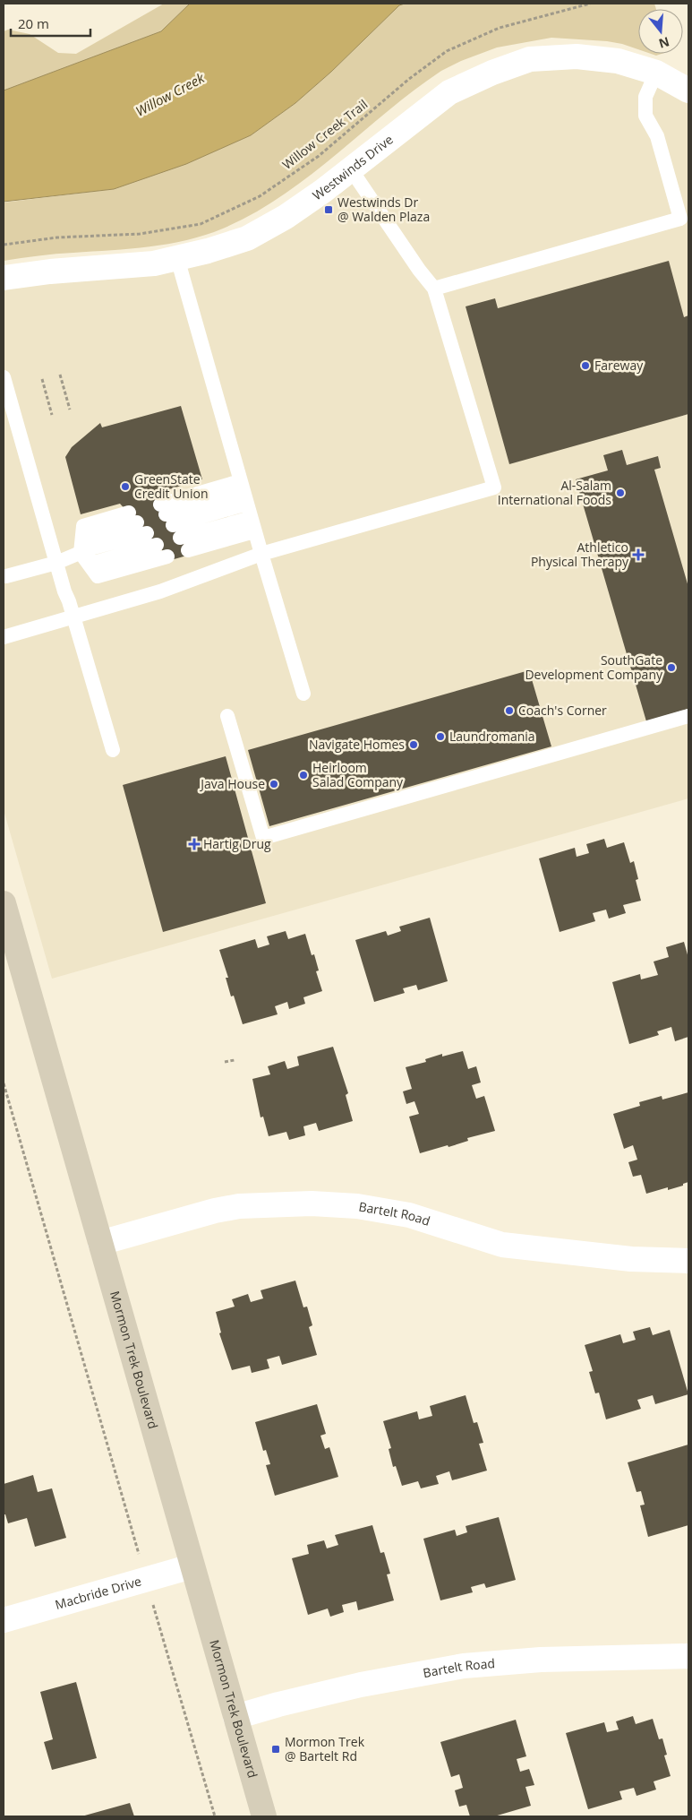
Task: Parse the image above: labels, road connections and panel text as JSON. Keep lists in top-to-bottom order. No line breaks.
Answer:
{"streets":{"main road":["Mormon Trek Boulevard"],"street":["Westwinds Drive","Bartelt Road","Macbride Drive"],"path":["Willow Creek Trail"]},"crossings":[["Bartelt Road","Mormon Trek Boulevard"],["Mormon Trek Boulevard","Macbride Drive"]],"water":["Willow Creek"],"places":{"transit":["Westwinds Dr @ Walden Plaza","Mormon Trek @ Bartelt Rd"],"other":["Fareway","GreenState Credit Union","Al-Salam International Foods","SouthGate Development Company","Coach's Corner","Laundromania","Navigate Homes","Heirloom Salad Company","Java House"],"health":["Athletico Physical Therapy","Hartig Drug"]},"scale_bar":"20 m","north":"bottom"}
